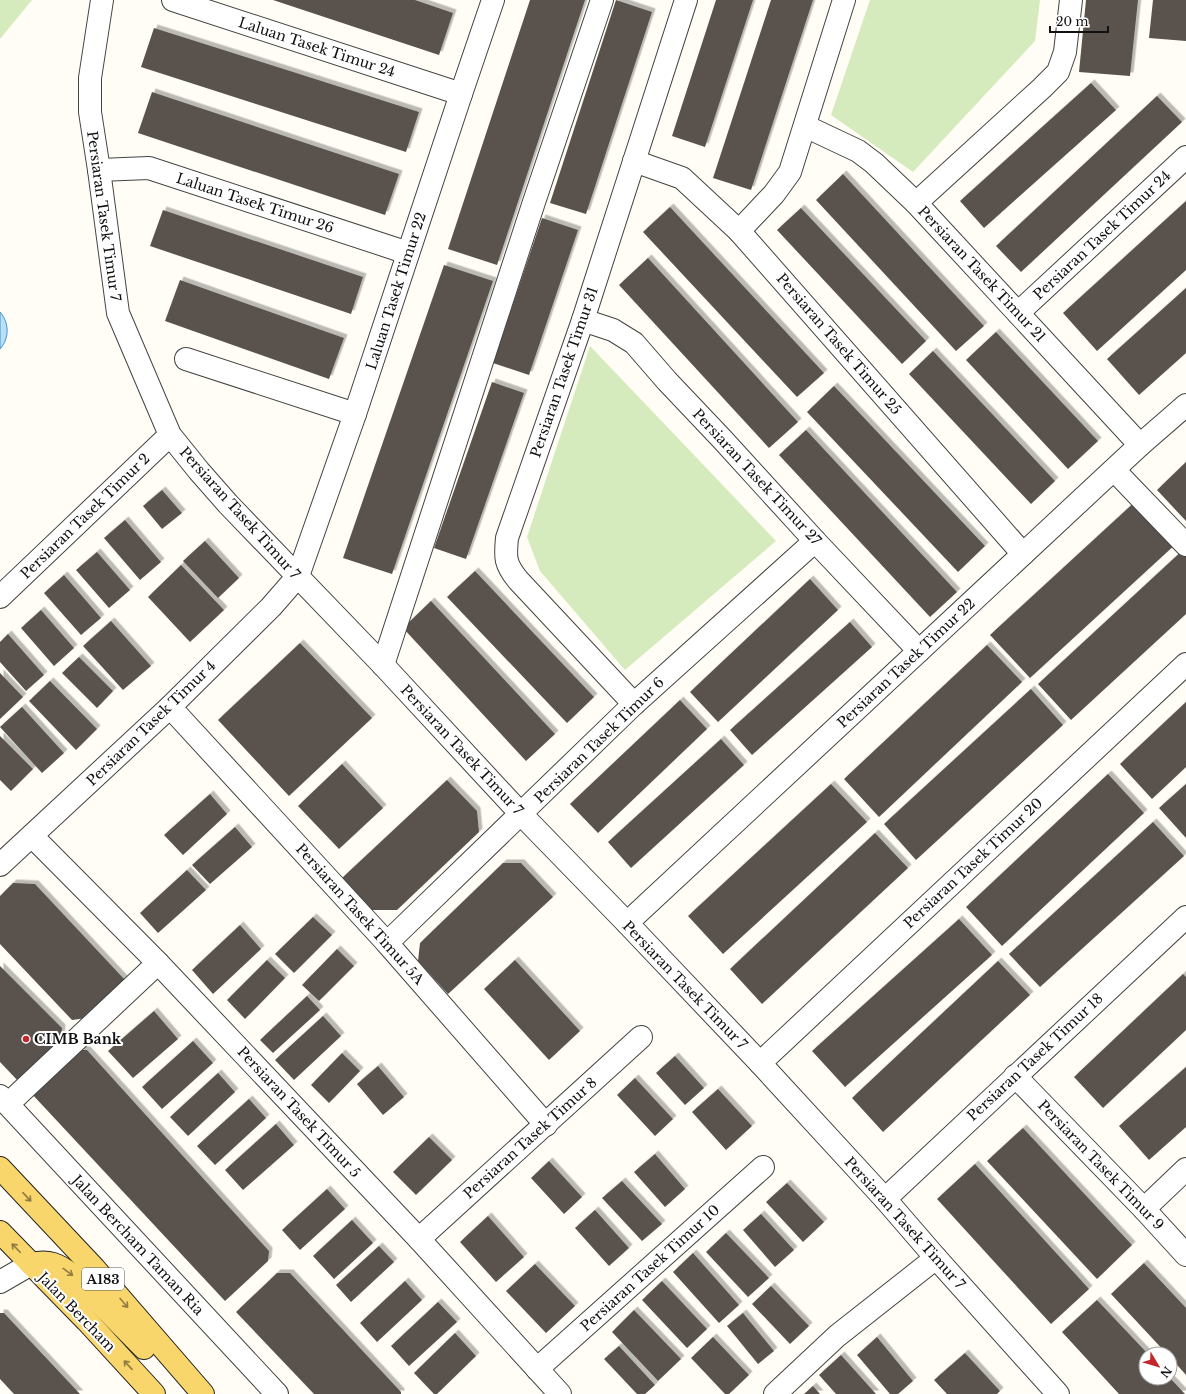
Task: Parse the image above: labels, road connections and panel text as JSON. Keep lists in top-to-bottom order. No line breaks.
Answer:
{"streets":{"main road":["A183","Jalan Bercham"],"street":["Laluan Tasek Timur 24","Laluan Tasek Timur 26","Persiaran Tasek Timur 7","Persiaran Tasek Timur 24","Persiaran Tasek Timur 21","Laluan Tasek Timur 22","Persiaran Tasek Timur 25","Persiaran Tasek Timur 31","Persiaran Tasek Timur 27","Persiaran Tasek Timur 2","Persiaran Tasek Timur 22","Persiaran Tasek Timur 4","Persiaran Tasek Timur 6","Persiaran Tasek Timur 20","Persiaran Tasek Timur 5A","Persiaran Tasek Timur 18","Persiaran Tasek Timur 5","Persiaran Tasek Timur 8","Persiaran Tasek Timur 9","Jalan Bercham Taman Ria","Persiaran Tasek Timur 10"]},"crossings":[["Laluan Tasek Timur 24","Laluan Tasek Timur 22"],["Laluan Tasek Timur 26","Persiaran Tasek Timur 7"],["Laluan Tasek Timur 26","Laluan Tasek Timur 22"],["Persiaran Tasek Timur 7","Laluan Tasek Timur 22"],["Persiaran Tasek Timur 7","Persiaran Tasek Timur 2"],["Persiaran Tasek Timur 7","Persiaran Tasek Timur 22"],["Persiaran Tasek Timur 7","Persiaran Tasek Timur 4"],["Persiaran Tasek Timur 7","Persiaran Tasek Timur 6"],["Persiaran Tasek Timur 7","Persiaran Tasek Timur 20"],["Persiaran Tasek Timur 7","Persiaran Tasek Timur 18"],["Persiaran Tasek Timur 24","Persiaran Tasek Timur 21"],["Persiaran Tasek Timur 21","Persiaran Tasek Timur 22"],["Laluan Tasek Timur 22","Persiaran Tasek Timur 4"],["Persiaran Tasek Timur 25","Persiaran Tasek Timur 31"],["Persiaran Tasek Timur 25","Persiaran Tasek Timur 22"],["Persiaran Tasek Timur 31","Persiaran Tasek Timur 27"],["Persiaran Tasek Timur 31","Persiaran Tasek Timur 6"],["Persiaran Tasek Timur 27","Persiaran Tasek Timur 22"],["Persiaran Tasek Timur 27","Persiaran Tasek Timur 6"],["Persiaran Tasek Timur 4","Persiaran Tasek Timur 5A"],["Persiaran Tasek Timur 4","Persiaran Tasek Timur 5"],["Persiaran Tasek Timur 6","Persiaran Tasek Timur 5A"],["Persiaran Tasek Timur 5A","Persiaran Tasek Timur 8"],["Persiaran Tasek Timur 18","Persiaran Tasek Timur 9"],["Persiaran Tasek Timur 5","Persiaran Tasek Timur 8"],["Persiaran Tasek Timur 5","Persiaran Tasek Timur 10"]],"places":["CIMB Bank"],"scale_bar":"20 m","north":"bottom right"}
